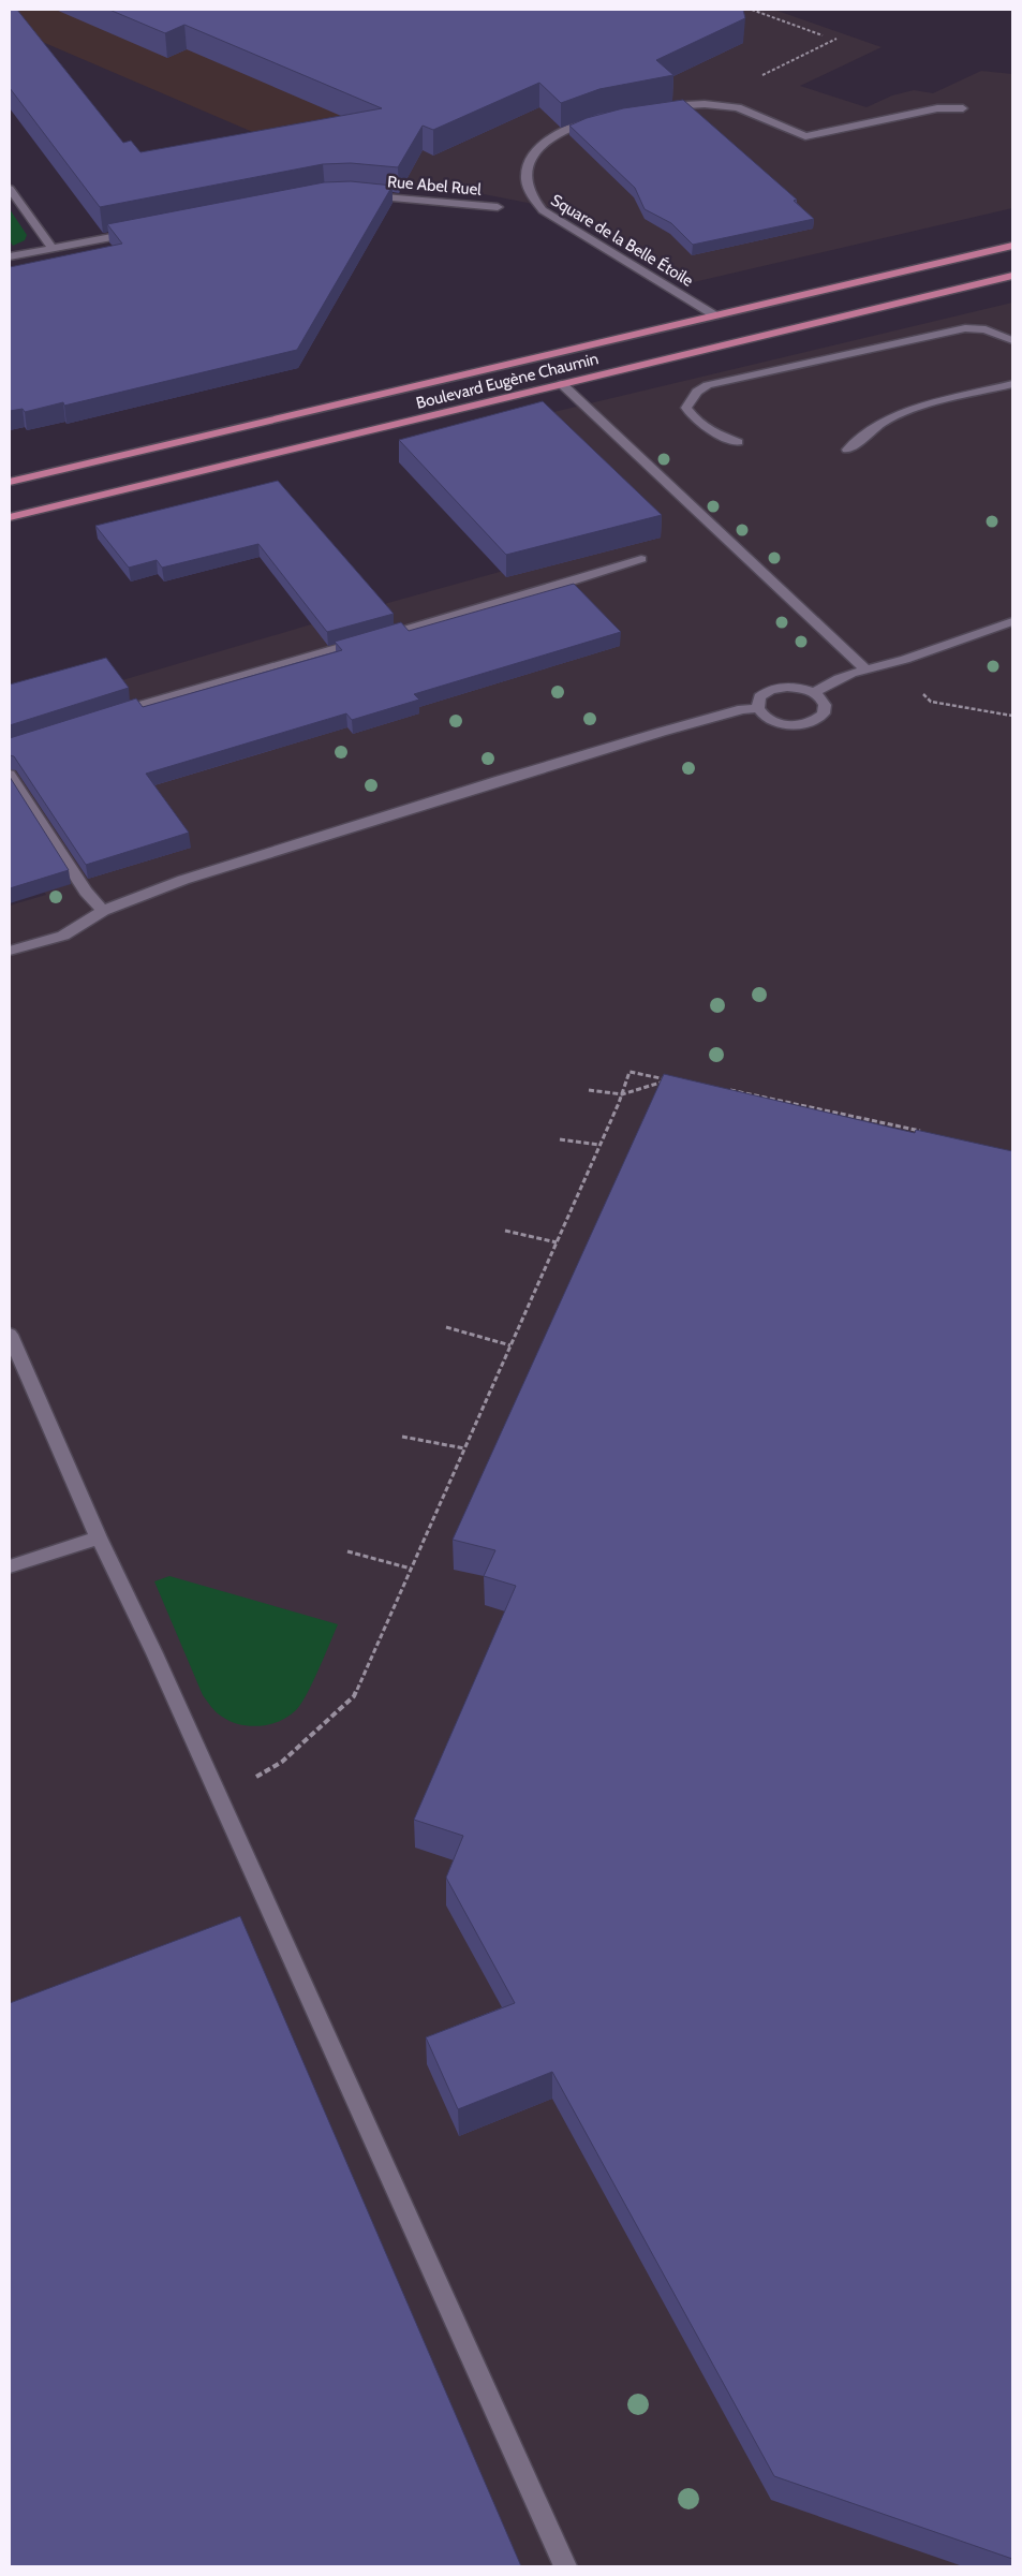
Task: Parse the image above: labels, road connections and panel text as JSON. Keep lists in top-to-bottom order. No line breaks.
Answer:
{"streets":{"main road":["Boulevard Eugène Chaumin"],"street":["Rue Abel Ruel","Square de la Belle Étoile"]},"crossings":[["Square de la Belle Étoile","Boulevard Eugène Chaumin"]]}
